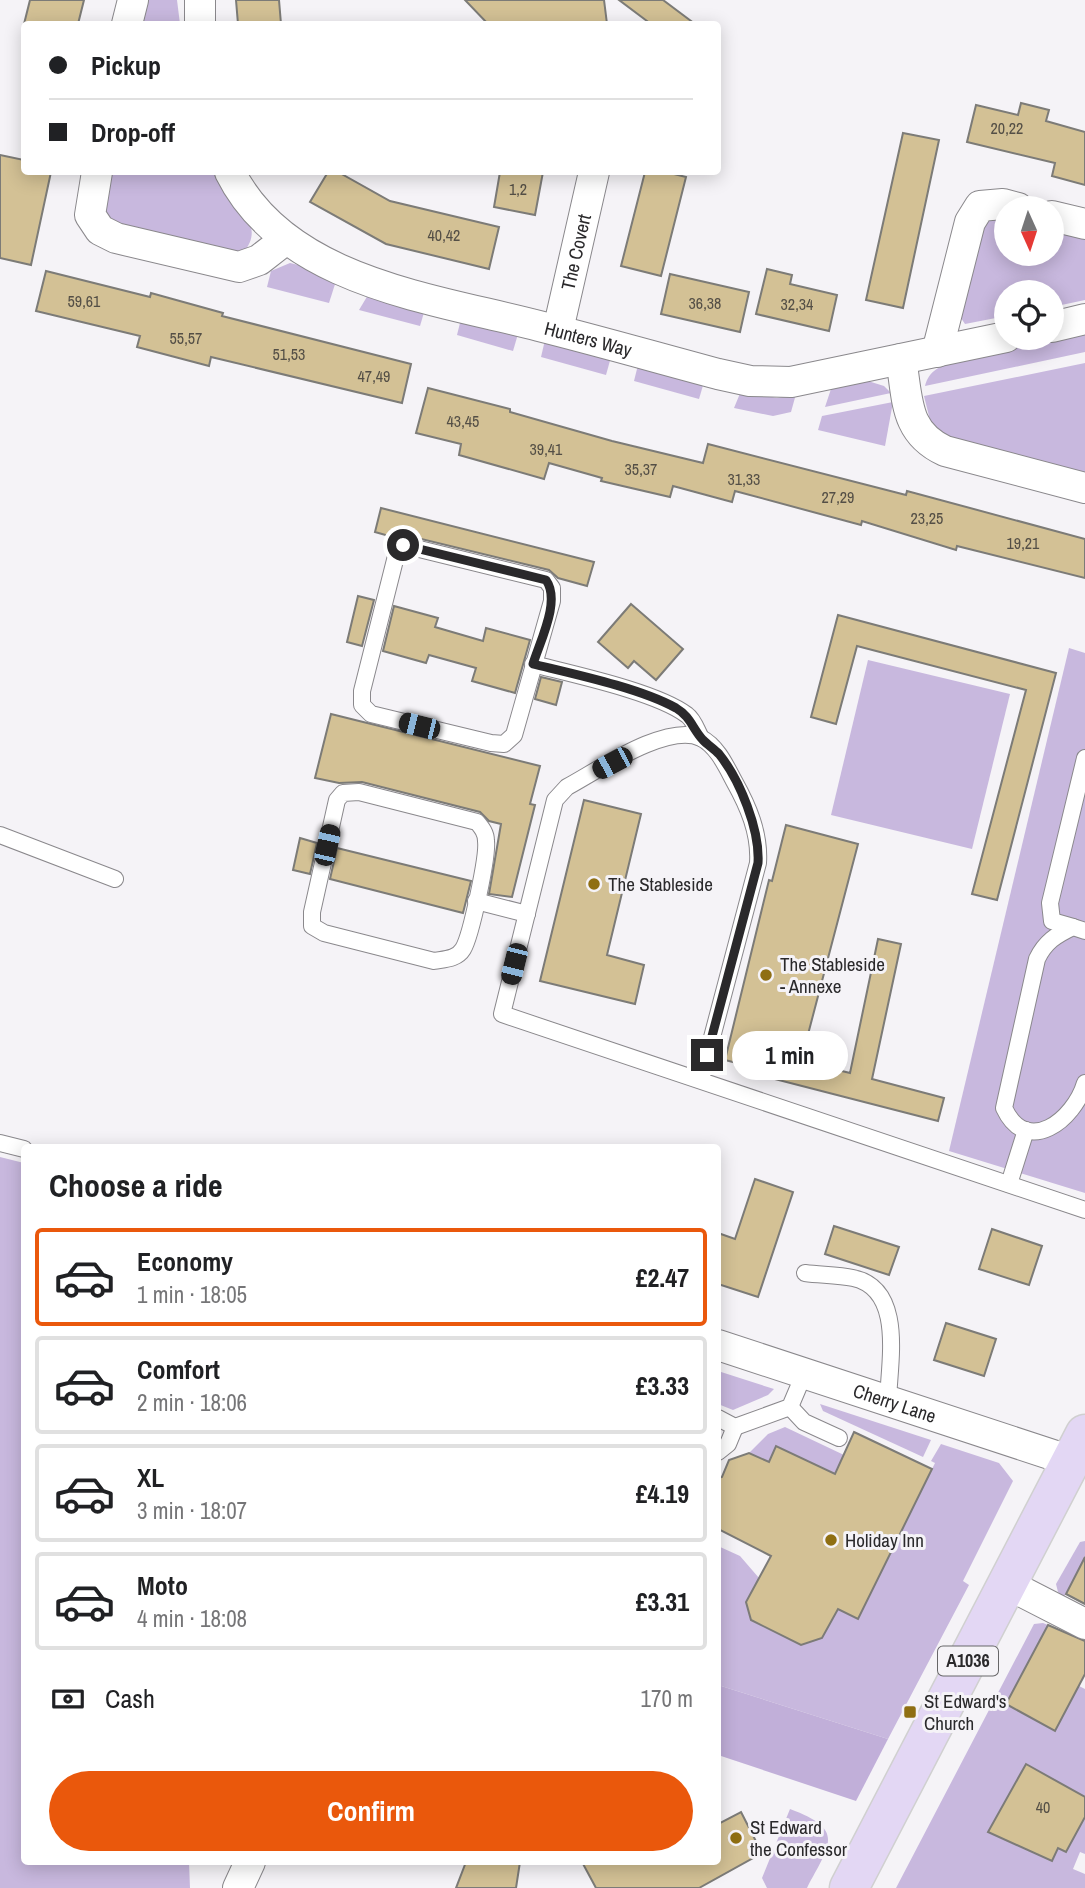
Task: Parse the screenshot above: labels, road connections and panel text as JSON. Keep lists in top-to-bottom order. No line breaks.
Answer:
{"streets":{"main road":["A1036"],"street":["The Covert","Hunters Way","Cherry Lane"]},"crossings":[["The Covert","Hunters Way"],["Cherry Lane","A1036"]],"places":{"other":["The Stableside","The Stableside - Annexe","Holiday Inn","St Edward the Confessor"],"transit":["St Edward's Church"]},"house_numbers":["20,22","1,2","40,42","59,61","36,38","32,34","55,57","51,53","47,49","43,45","39,41","35,37","31,33","27,29","23,25","19,21","40"],"north":"bottom","page":{"banner":["Pickup","Drop-off"],"bubble":"1 min","heading":"Choose a ride","list":[{"name":"Economy","note":"1 min · 18:05","value":"£2.47"},{"name":"Comfort","note":"2 min · 18:06","value":"£3.33"},{"name":"XL","note":"3 min · 18:07","value":"£4.19"},{"name":"Moto","note":"4 min · 18:08","value":"£3.31"}],"pay":["Cash","170 m"],"buttons":"Confirm"}}
